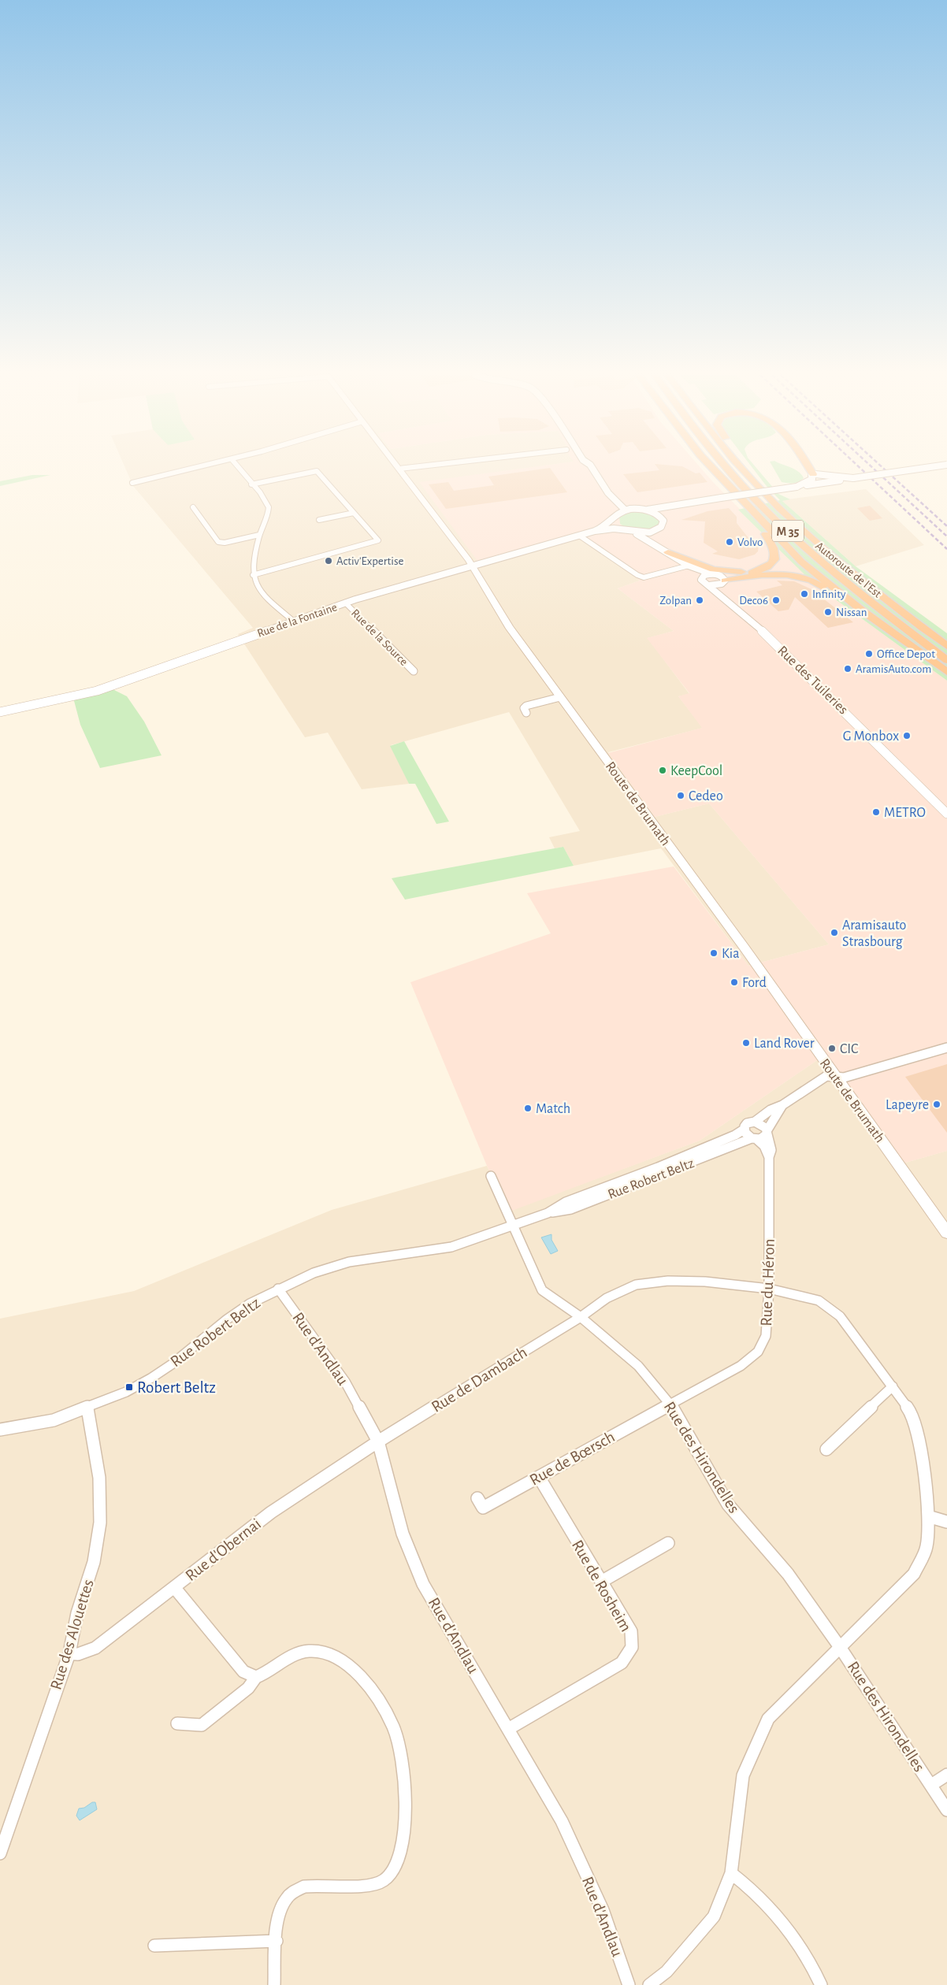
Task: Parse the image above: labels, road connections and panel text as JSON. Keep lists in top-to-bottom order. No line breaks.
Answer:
{"streets":{"highway":["M 35","Autoroute de l’Est"],"main road":["Route de Brumath"],"street":["Rue de la Fontaine","Rue de la Source","Rue des Tuileries","Rue Robert Beltz","Rue du Héron","Rue d'Andlau","Rue de Dambach","Rue des Hirondelles","Rue de Bœrsch","Rue d'Obernai","Rue de Rosheim","Rue des Alouettes"]},"crossings":[["Rue de la Fontaine","Rue de la Source"],["Rue de la Fontaine","Rue des Tuileries"],["Rue de la Fontaine","Route de Brumath"],["Route de Brumath","Rue Robert Beltz"],["Rue Robert Beltz","Rue du Héron"],["Rue Robert Beltz","Rue d'Andlau"],["Rue Robert Beltz","Rue des Hirondelles"],["Rue Robert Beltz","Rue des Alouettes"],["Rue du Héron","Rue de Dambach"],["Rue du Héron","Rue des Hirondelles"],["Rue du Héron","Rue de Bœrsch"],["Rue d'Andlau","Rue de Dambach"],["Rue d'Andlau","Rue d'Obernai"],["Rue d'Andlau","Rue de Rosheim"],["Rue de Dambach","Rue des Hirondelles"],["Rue de Dambach","Rue d'Obernai"],["Rue des Hirondelles","Rue de Bœrsch"],["Rue de Bœrsch","Rue de Rosheim"],["Rue d'Obernai","Rue des Alouettes"]],"places":{"other":["Volvo","Activ'Expertise","Infinity","Zolpan","Deco6","Nissan","Office Depot","AramisAuto.com","G Monbox","KeepCool","Cedeo","METRO","Aramisauto Strasbourg","Kia","Ford","Land Rover","CIC","Lapeyre","Match"],"transit":["Robert Beltz"]}}
